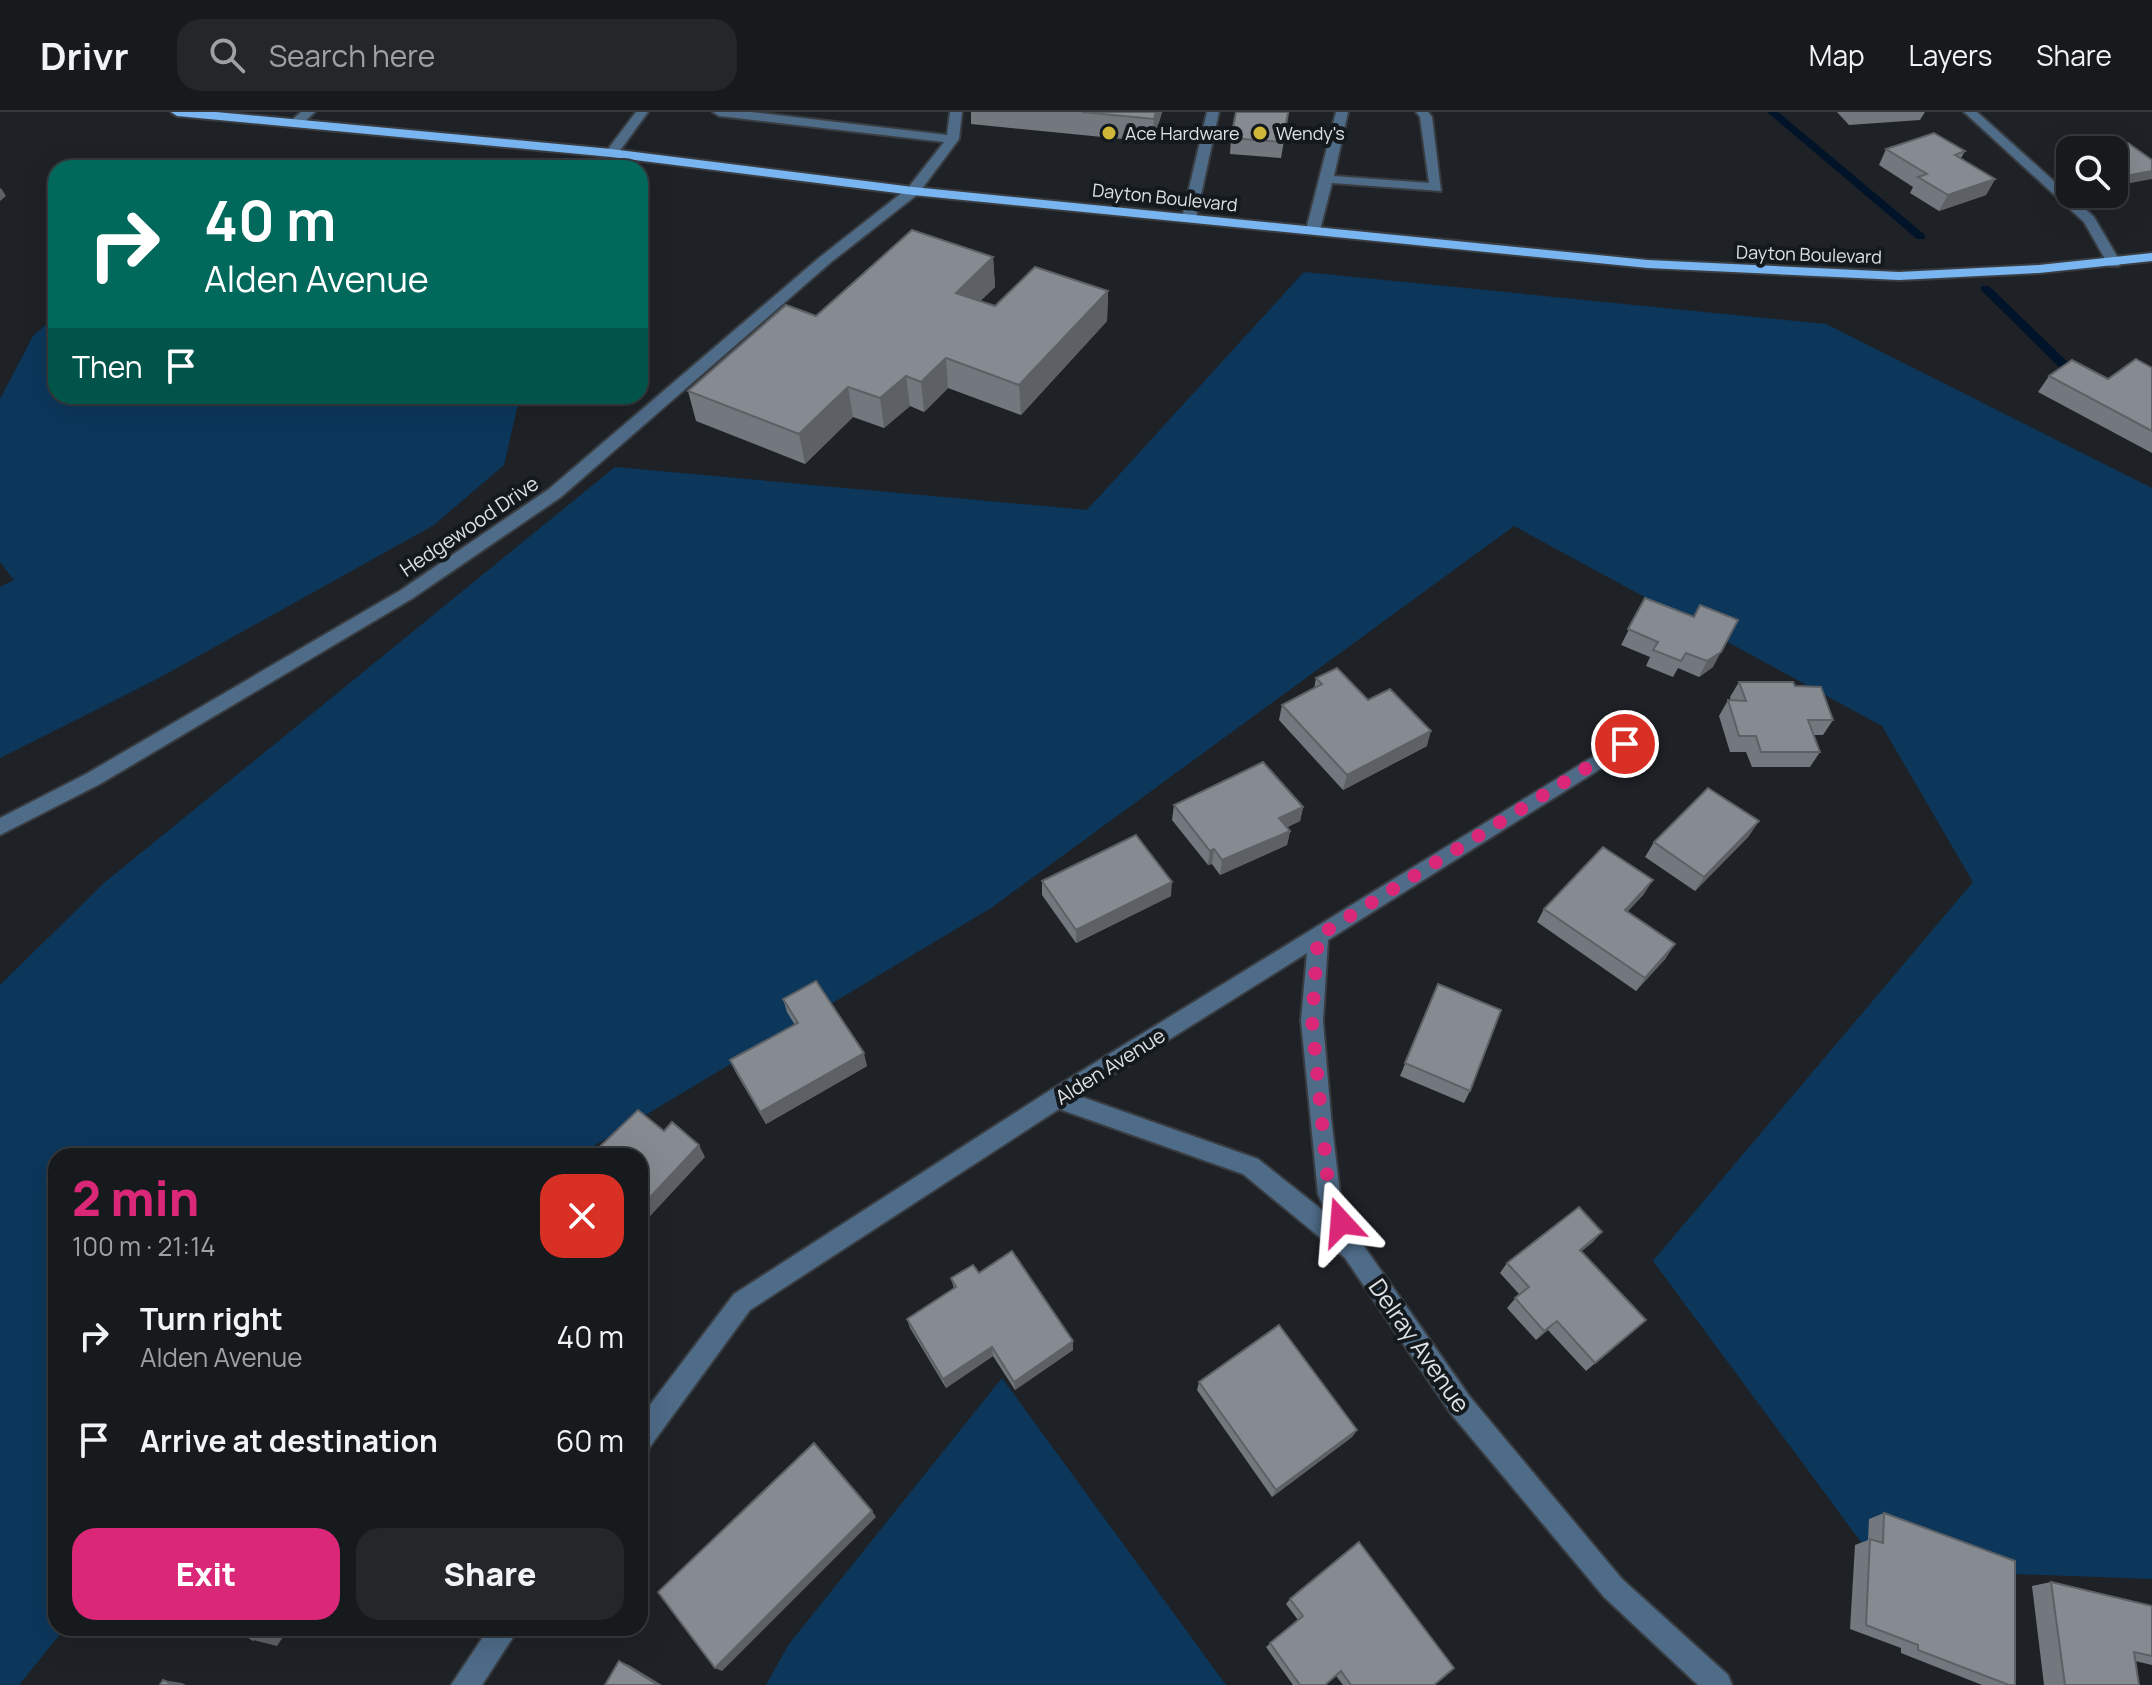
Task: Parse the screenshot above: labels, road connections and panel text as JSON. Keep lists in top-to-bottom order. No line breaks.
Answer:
{"streets":{"main road":["Dayton Boulevard"],"street":["Hedgewood Drive","Alden Avenue","Delray Avenue"]},"crossings":[["Dayton Boulevard","Hedgewood Drive"],["Alden Avenue","Delray Avenue"]],"places":["Ace Hardware","Wendy's"],"page":{"header":"Drivr","search":"Search here","nav":["Map","Layers","Share"],"turn":["40 m","Alden Avenue"],"then":"Then","heading":["2 min","100 m · 21:14"],"list":[{"name":"Turn right","note":"Alden Avenue","value":"40 m"},{"name":"Arrive at destination","value":"60 m"}],"buttons":["Exit","Share"]}}
